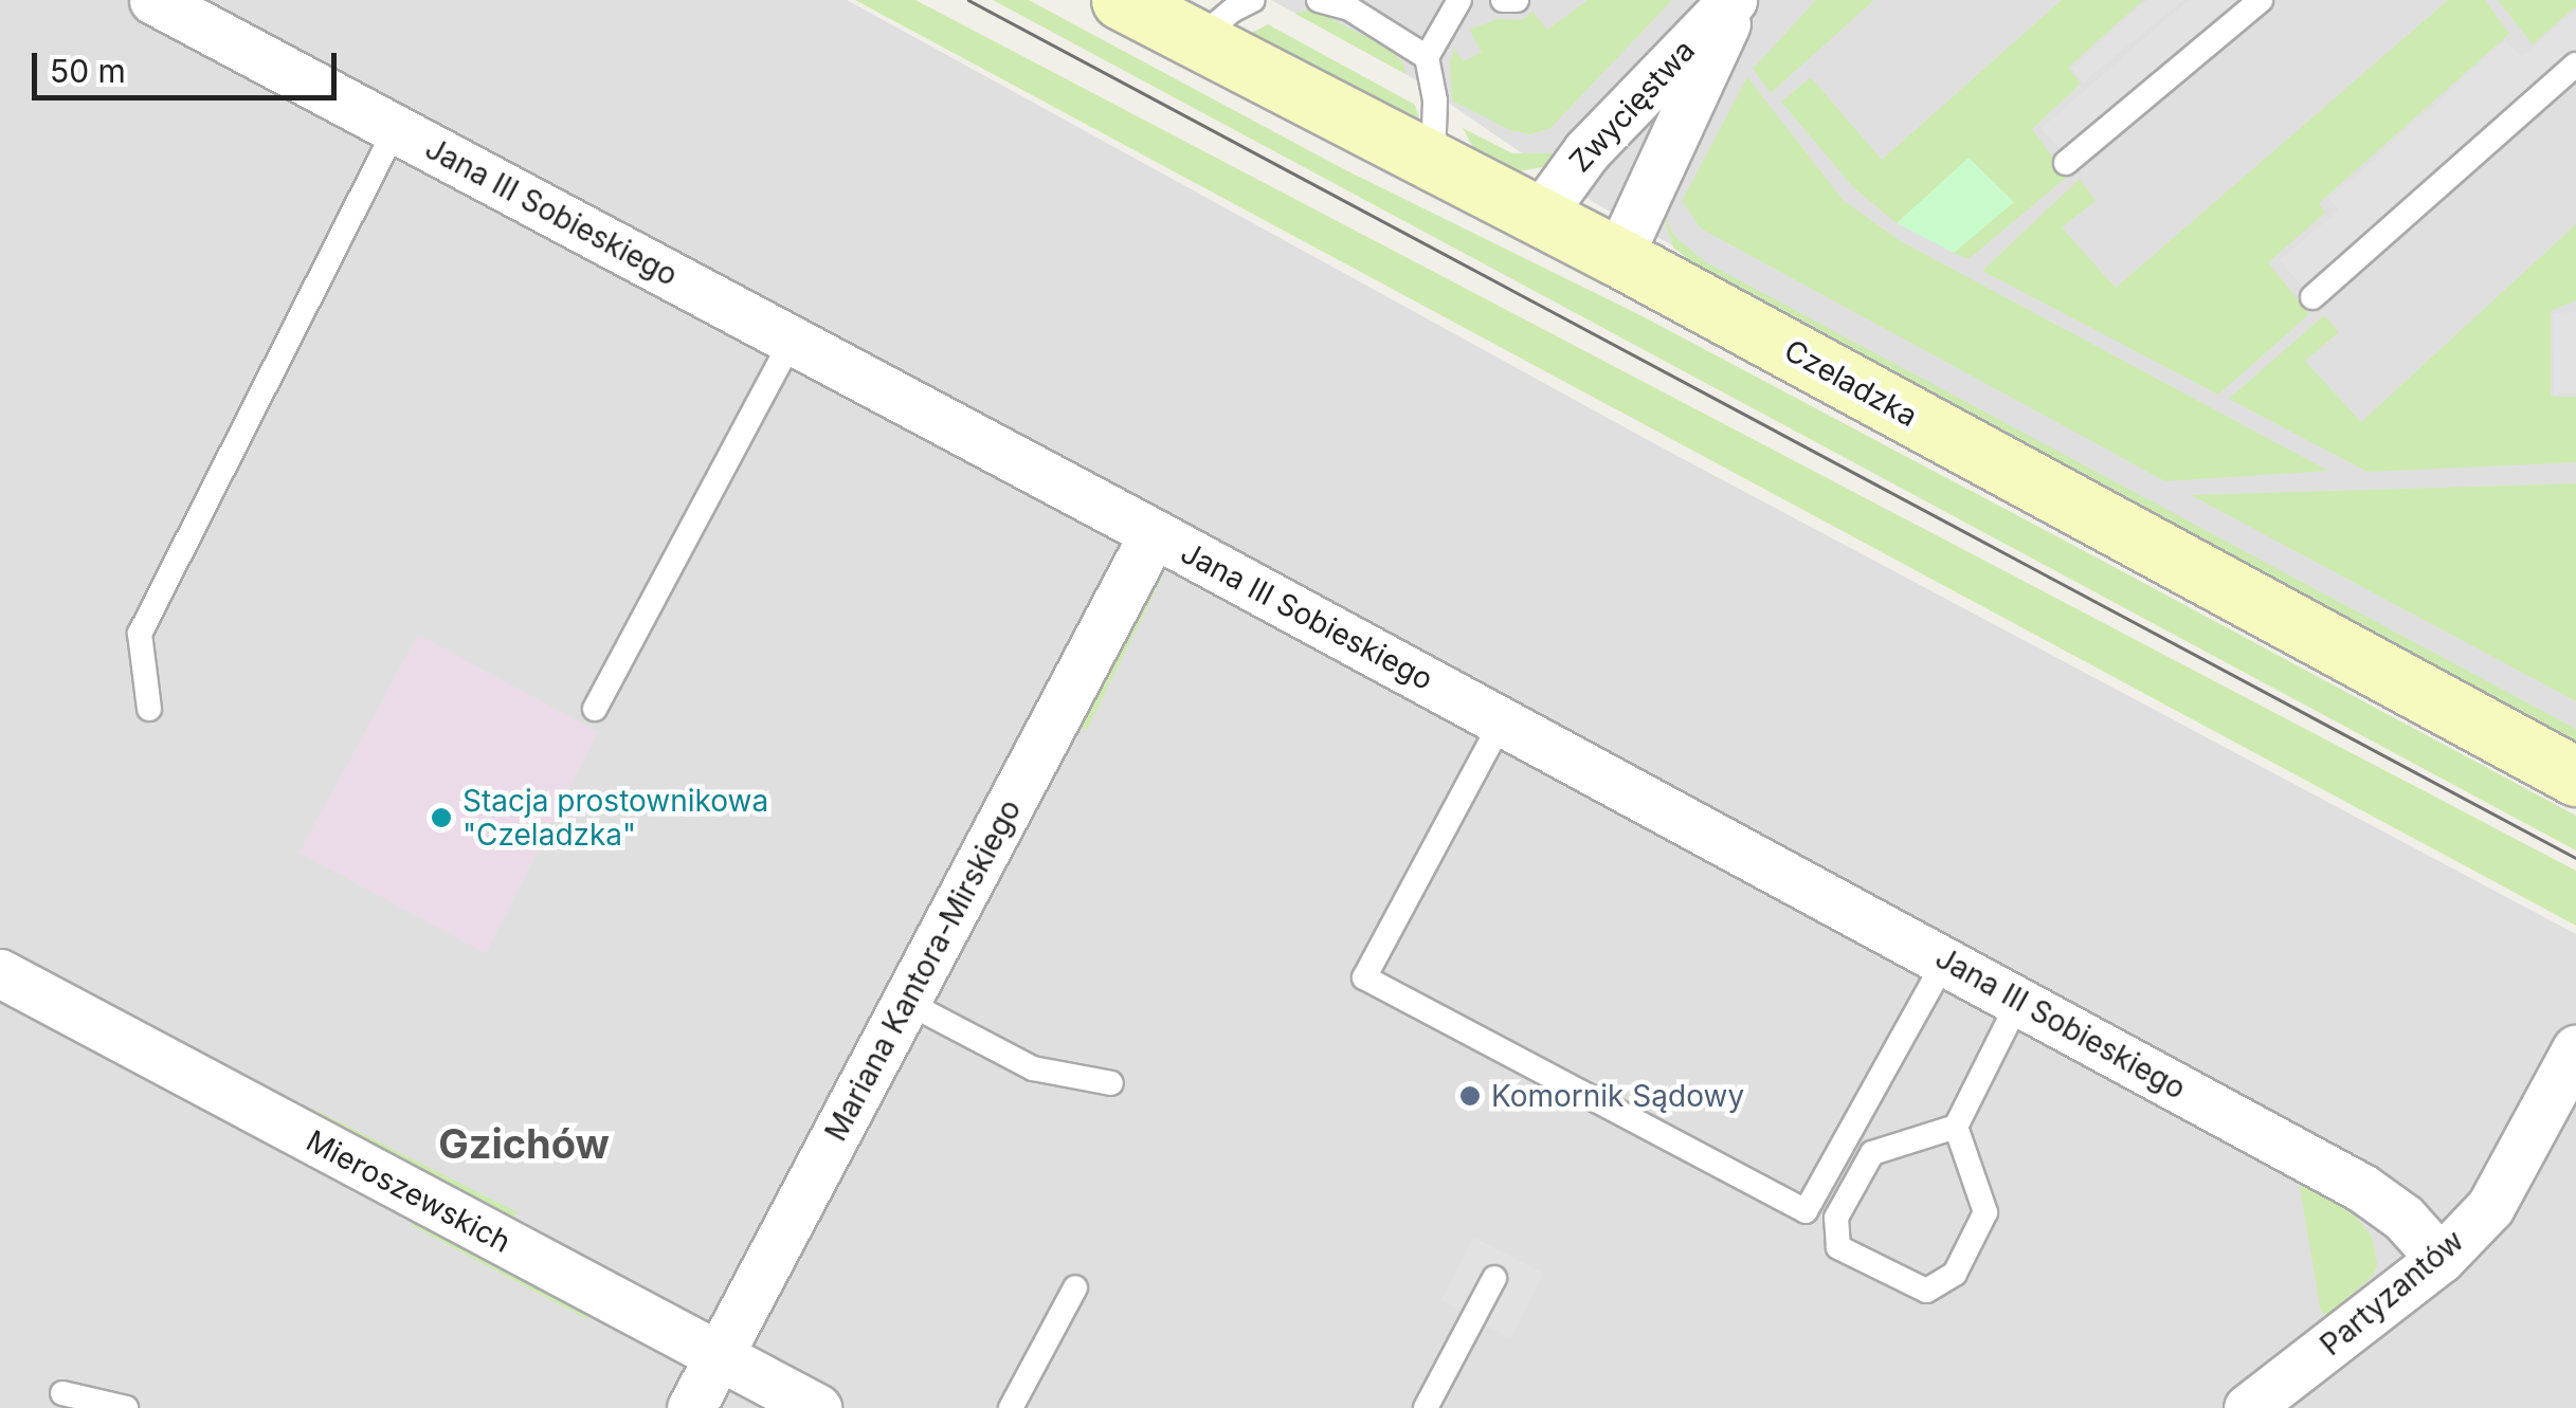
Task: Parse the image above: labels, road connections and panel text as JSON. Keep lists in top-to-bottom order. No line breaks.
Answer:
{"streets":{"main road":["Czeladzka"],"street":["Zwycięstwa","Jana III Sobieskiego","Mariana Kantora-Mirskiego","Mieroszewskich","Partyzantów"]},"crossings":[["Zwycięstwa","Czeladzka"],["Jana III Sobieskiego","Mariana Kantora-Mirskiego"],["Jana III Sobieskiego","Partyzantów"],["Mariana Kantora-Mirskiego","Mieroszewskich"]],"districts":["Gzichów"],"places":["Stacja prostownikowa \"Czeladzka\"","Komornik Sądowy"],"scale_bar":"50 m"}
